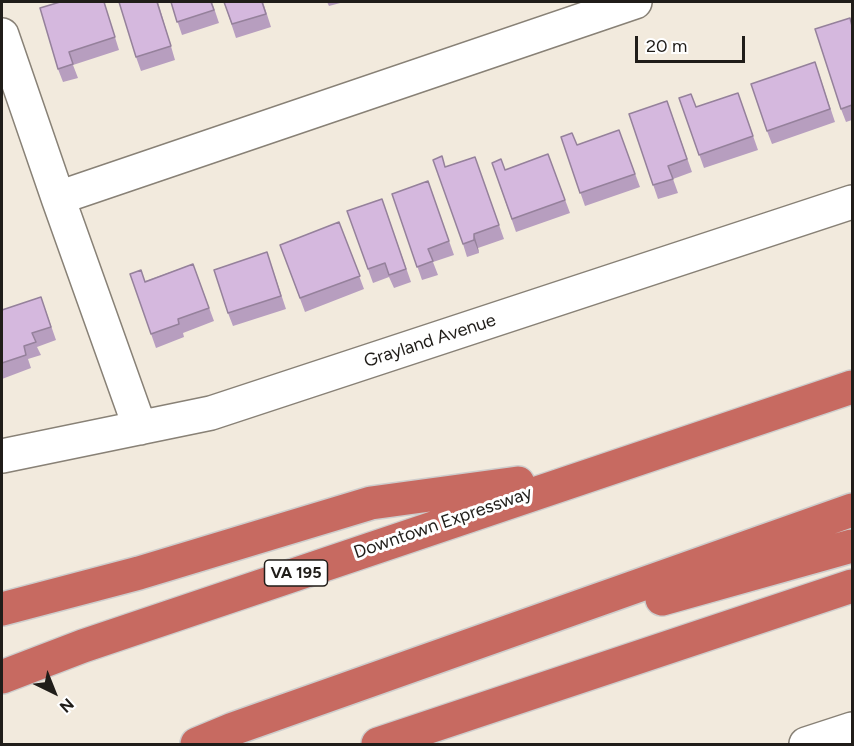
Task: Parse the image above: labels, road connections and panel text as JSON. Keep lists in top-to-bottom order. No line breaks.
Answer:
{"streets":{"highway":["Downtown Expressway","VA 195"],"street":["Grayland Avenue"]},"scale_bar":"20 m","north":"bottom right"}
